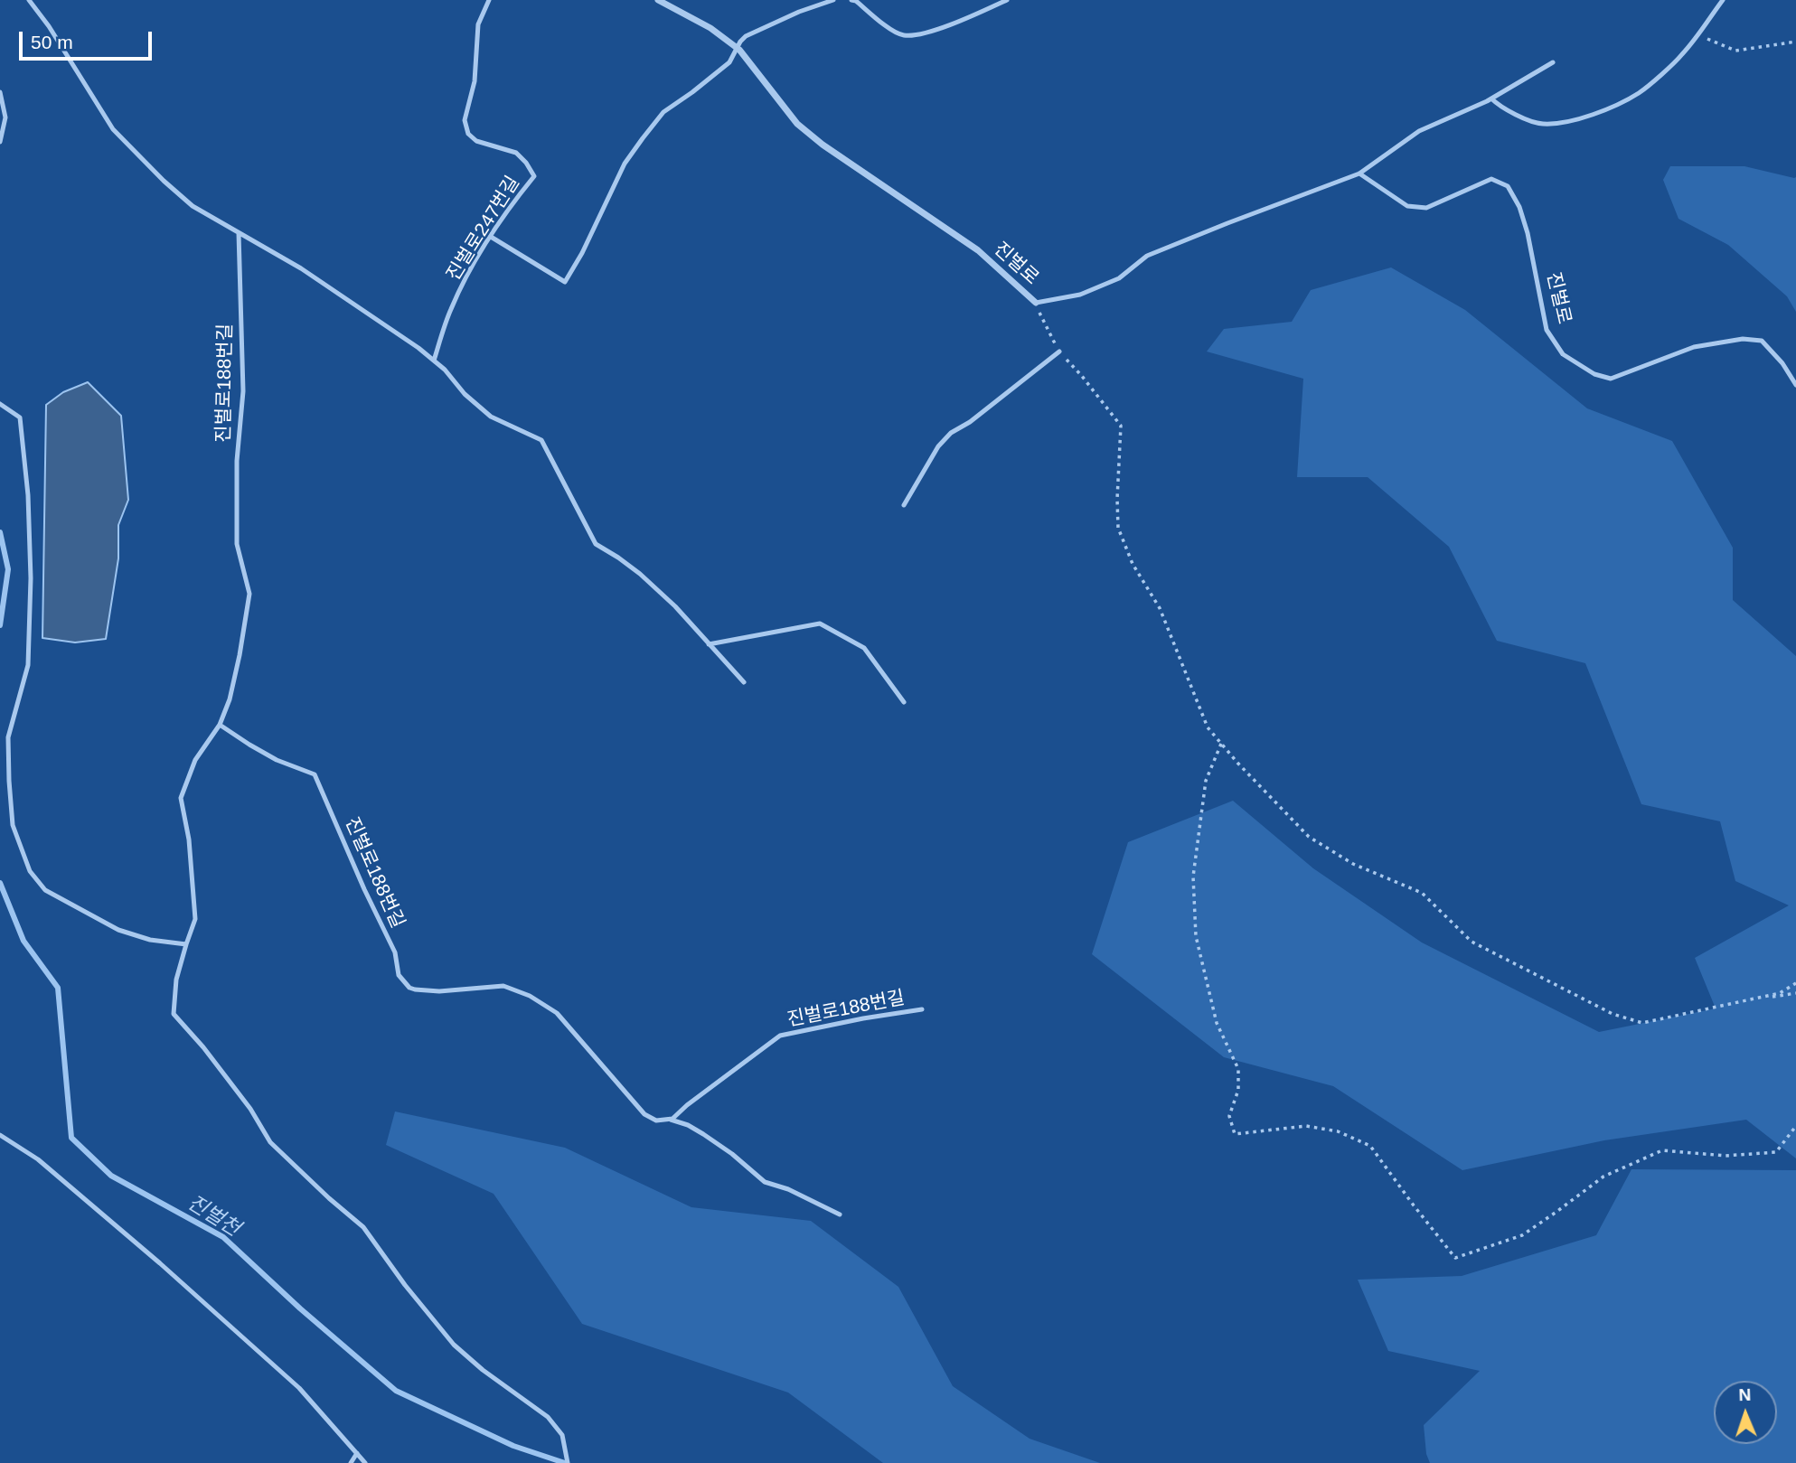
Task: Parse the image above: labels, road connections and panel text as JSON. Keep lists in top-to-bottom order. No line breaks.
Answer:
{"streets":{"street":["진벌로"],"lane":["진벌로247번길","진벌로188번길"]},"water":["진벌천"],"scale_bar":"50 m","north":"top"}
